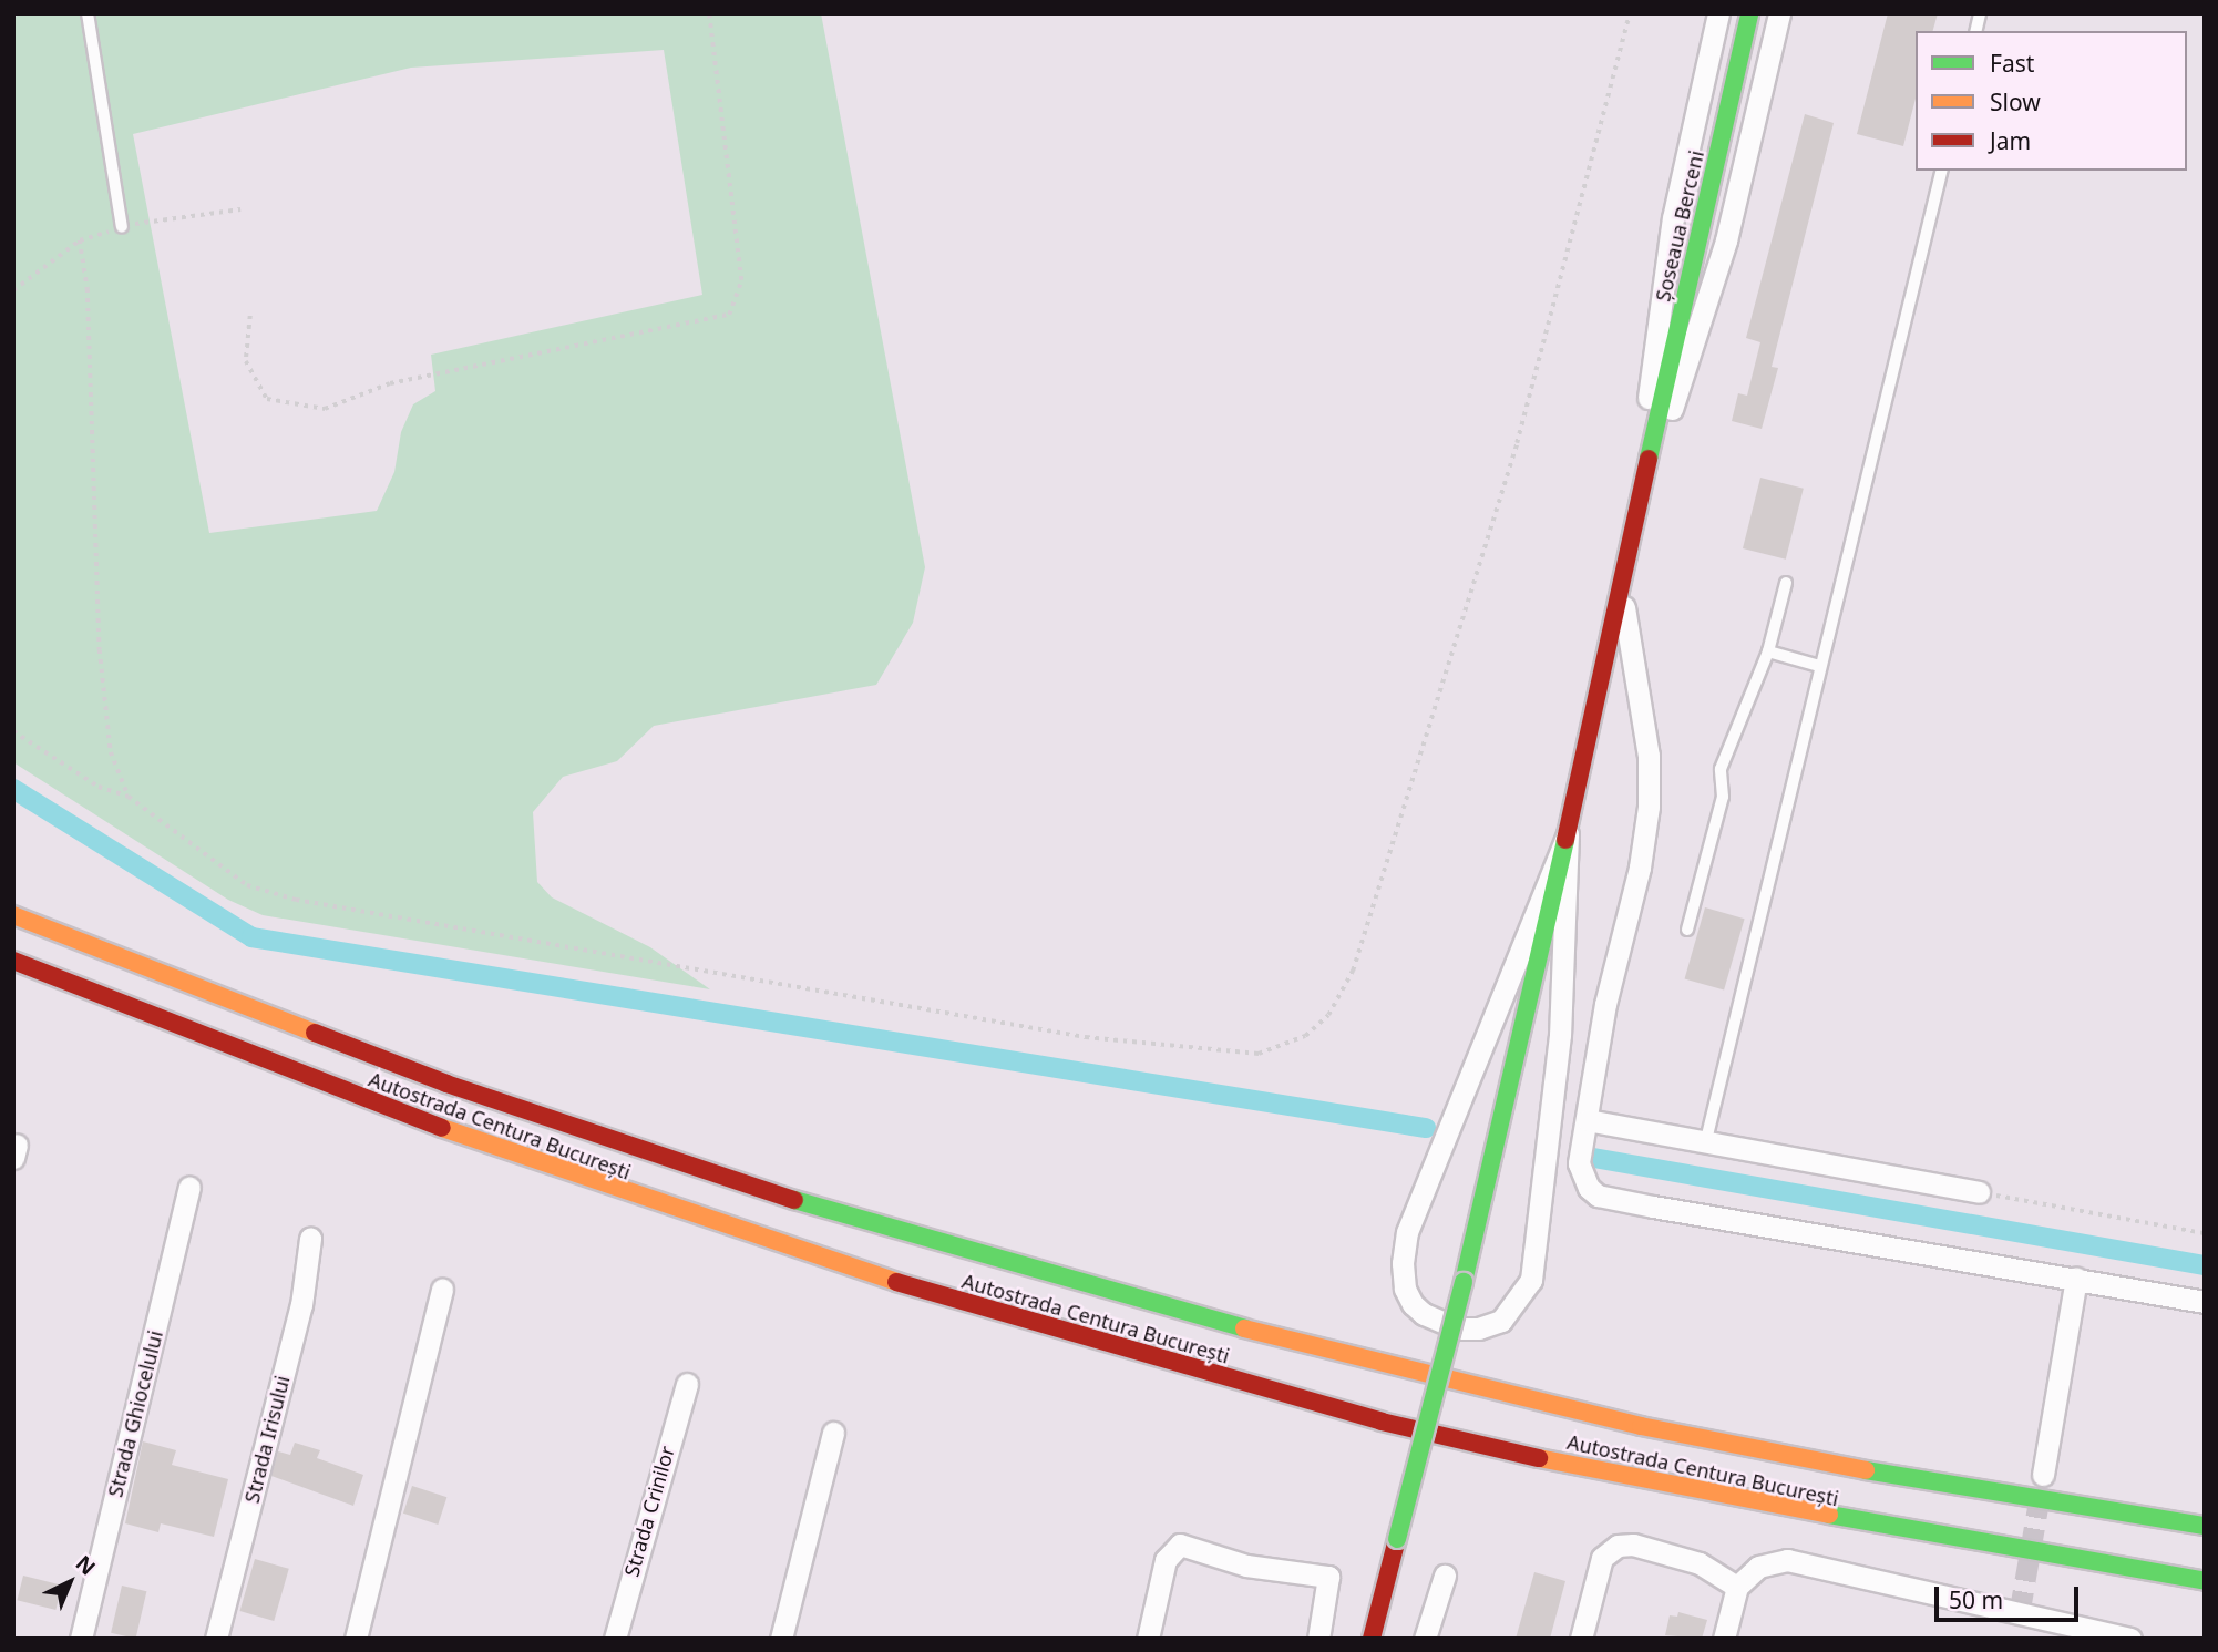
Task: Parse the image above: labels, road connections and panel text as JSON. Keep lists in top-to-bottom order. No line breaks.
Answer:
{"streets":{"main road":["Șoseaua Berceni","Autostrada Centura București"],"street":["Strada Ghiocelului","Strada Irisului","Strada Crinilor"]},"legend":["Fast","Slow","Jam"],"scale_bar":"50 m","north":"top right"}
